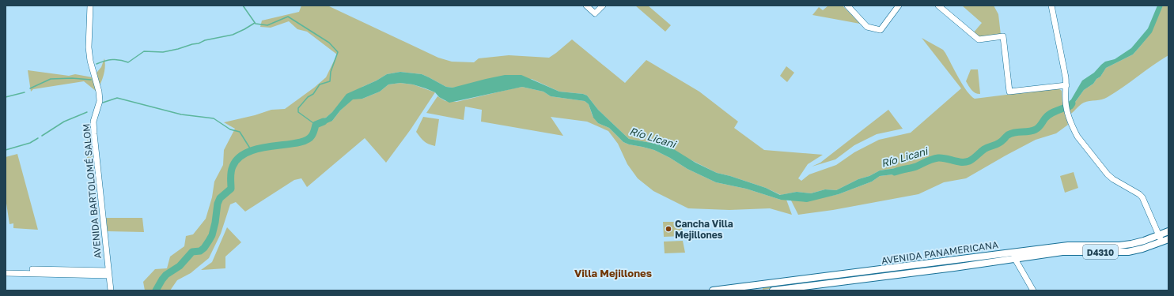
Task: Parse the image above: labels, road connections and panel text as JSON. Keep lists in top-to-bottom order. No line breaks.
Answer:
{"streets":{"main road":["D4310","AVENIDA PANAMERICANA"],"street":["AVENIDA BARTOLOMÉ SALOM"]},"districts":["Villa Mejillones"],"water":["Río Licani"],"places":["Cancha Villa Mejillones"]}
